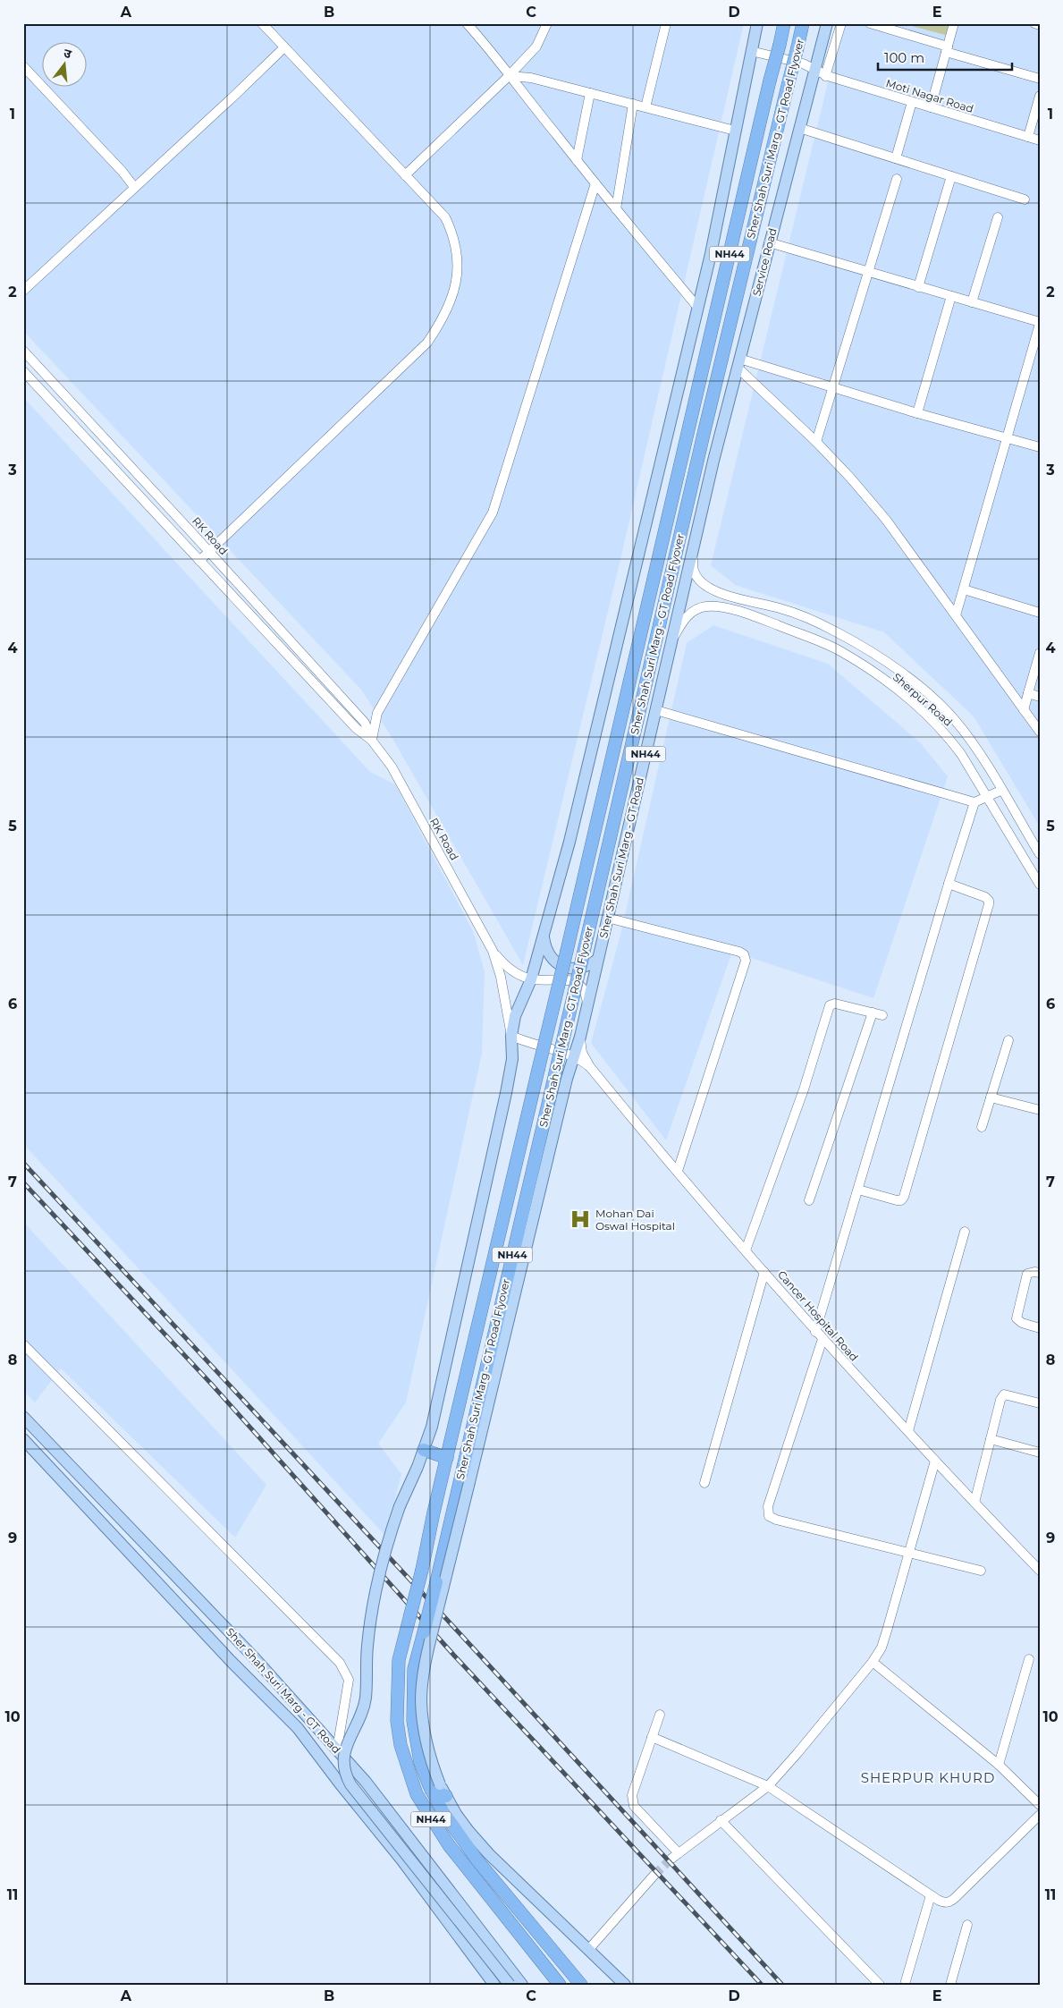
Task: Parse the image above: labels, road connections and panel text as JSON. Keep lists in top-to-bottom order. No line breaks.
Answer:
{"streets":{"highway":["Sher Shah Suri Marg - GT Road Flyover","NH44"],"main road":["Service Road","Sher Shah Suri Marg - GT Road"],"street":["Moti Nagar Road","RK Road","Sherpur Road","Cancer Hospital Road"]},"crossings":[["Moti Nagar Road","Service Road"],["Sher Shah Suri Marg - GT Road Flyover","Sher Shah Suri Marg - GT Road"],["Service Road","Sher Shah Suri Marg - GT Road"],["Sherpur Road","Sher Shah Suri Marg - GT Road"]],"districts":["SHERPUR KHURD"],"places":{"hospital":["Mohan Dai Oswal Hospital"]},"scale_bar":"100 m","north":"top","grid":{"columns":["A","B","C","D","E"],"rows":["1","2","3","4","5","6","7","8","9","10","11"]}}
